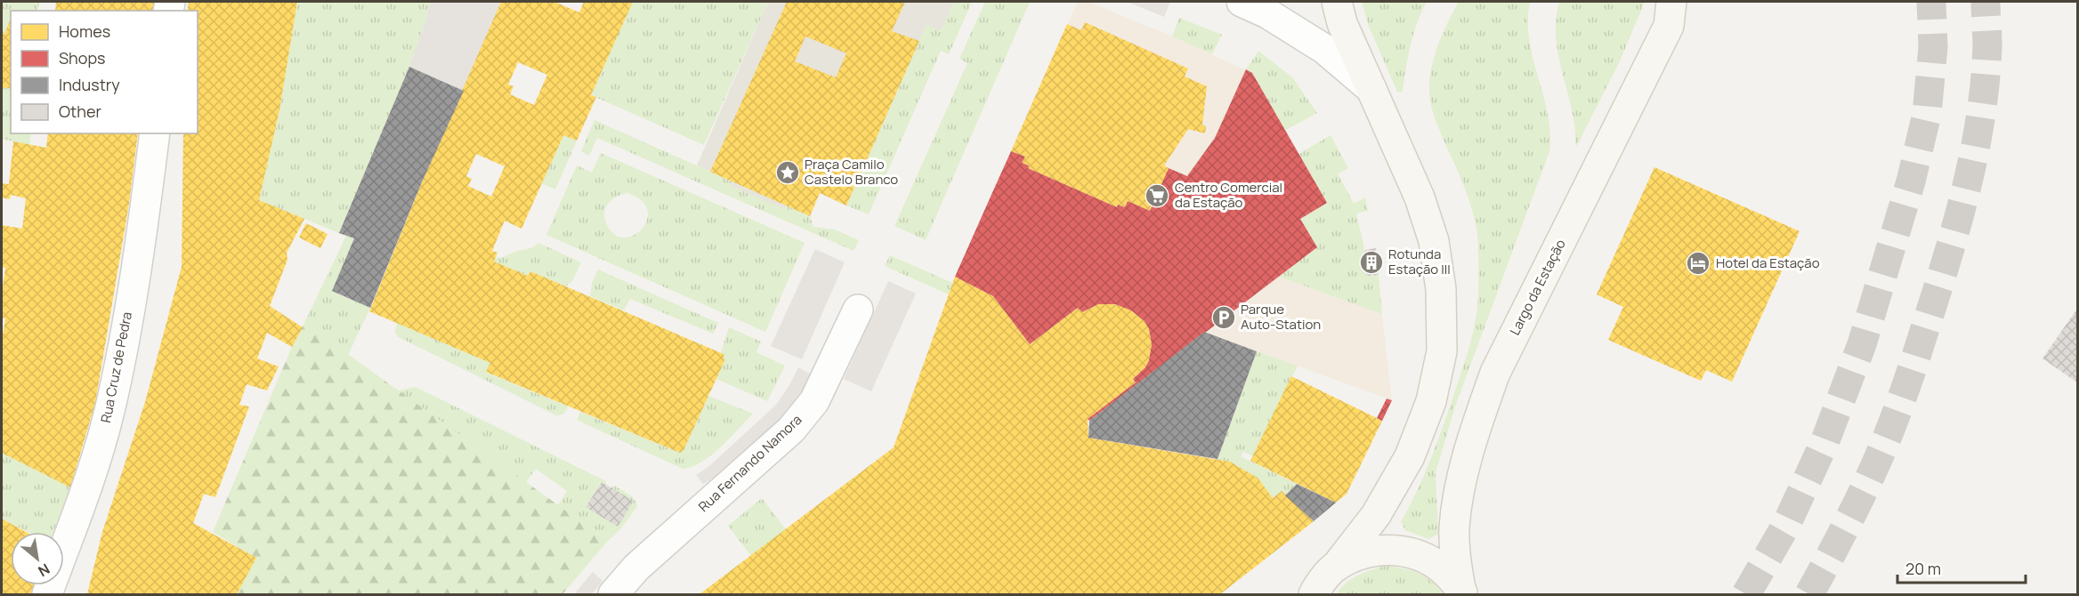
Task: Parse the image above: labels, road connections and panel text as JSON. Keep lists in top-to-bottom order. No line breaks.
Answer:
{"streets":{"main road":["Largo da Estação"],"street":["Rua Cruz de Pedra","Rua Fernando Namora"]},"places":{"place":["Praça Camilo Castelo Branco"],"supermarket":["Centro Comercial da Estação"],"building":["Rotunda Estação III"],"hotel":["Hotel da Estação"],"parking":["Parque Auto-Station"]},"legend":["Homes","Shops","Industry","Other"],"scale_bar":"20 m","north":"bottom right"}
